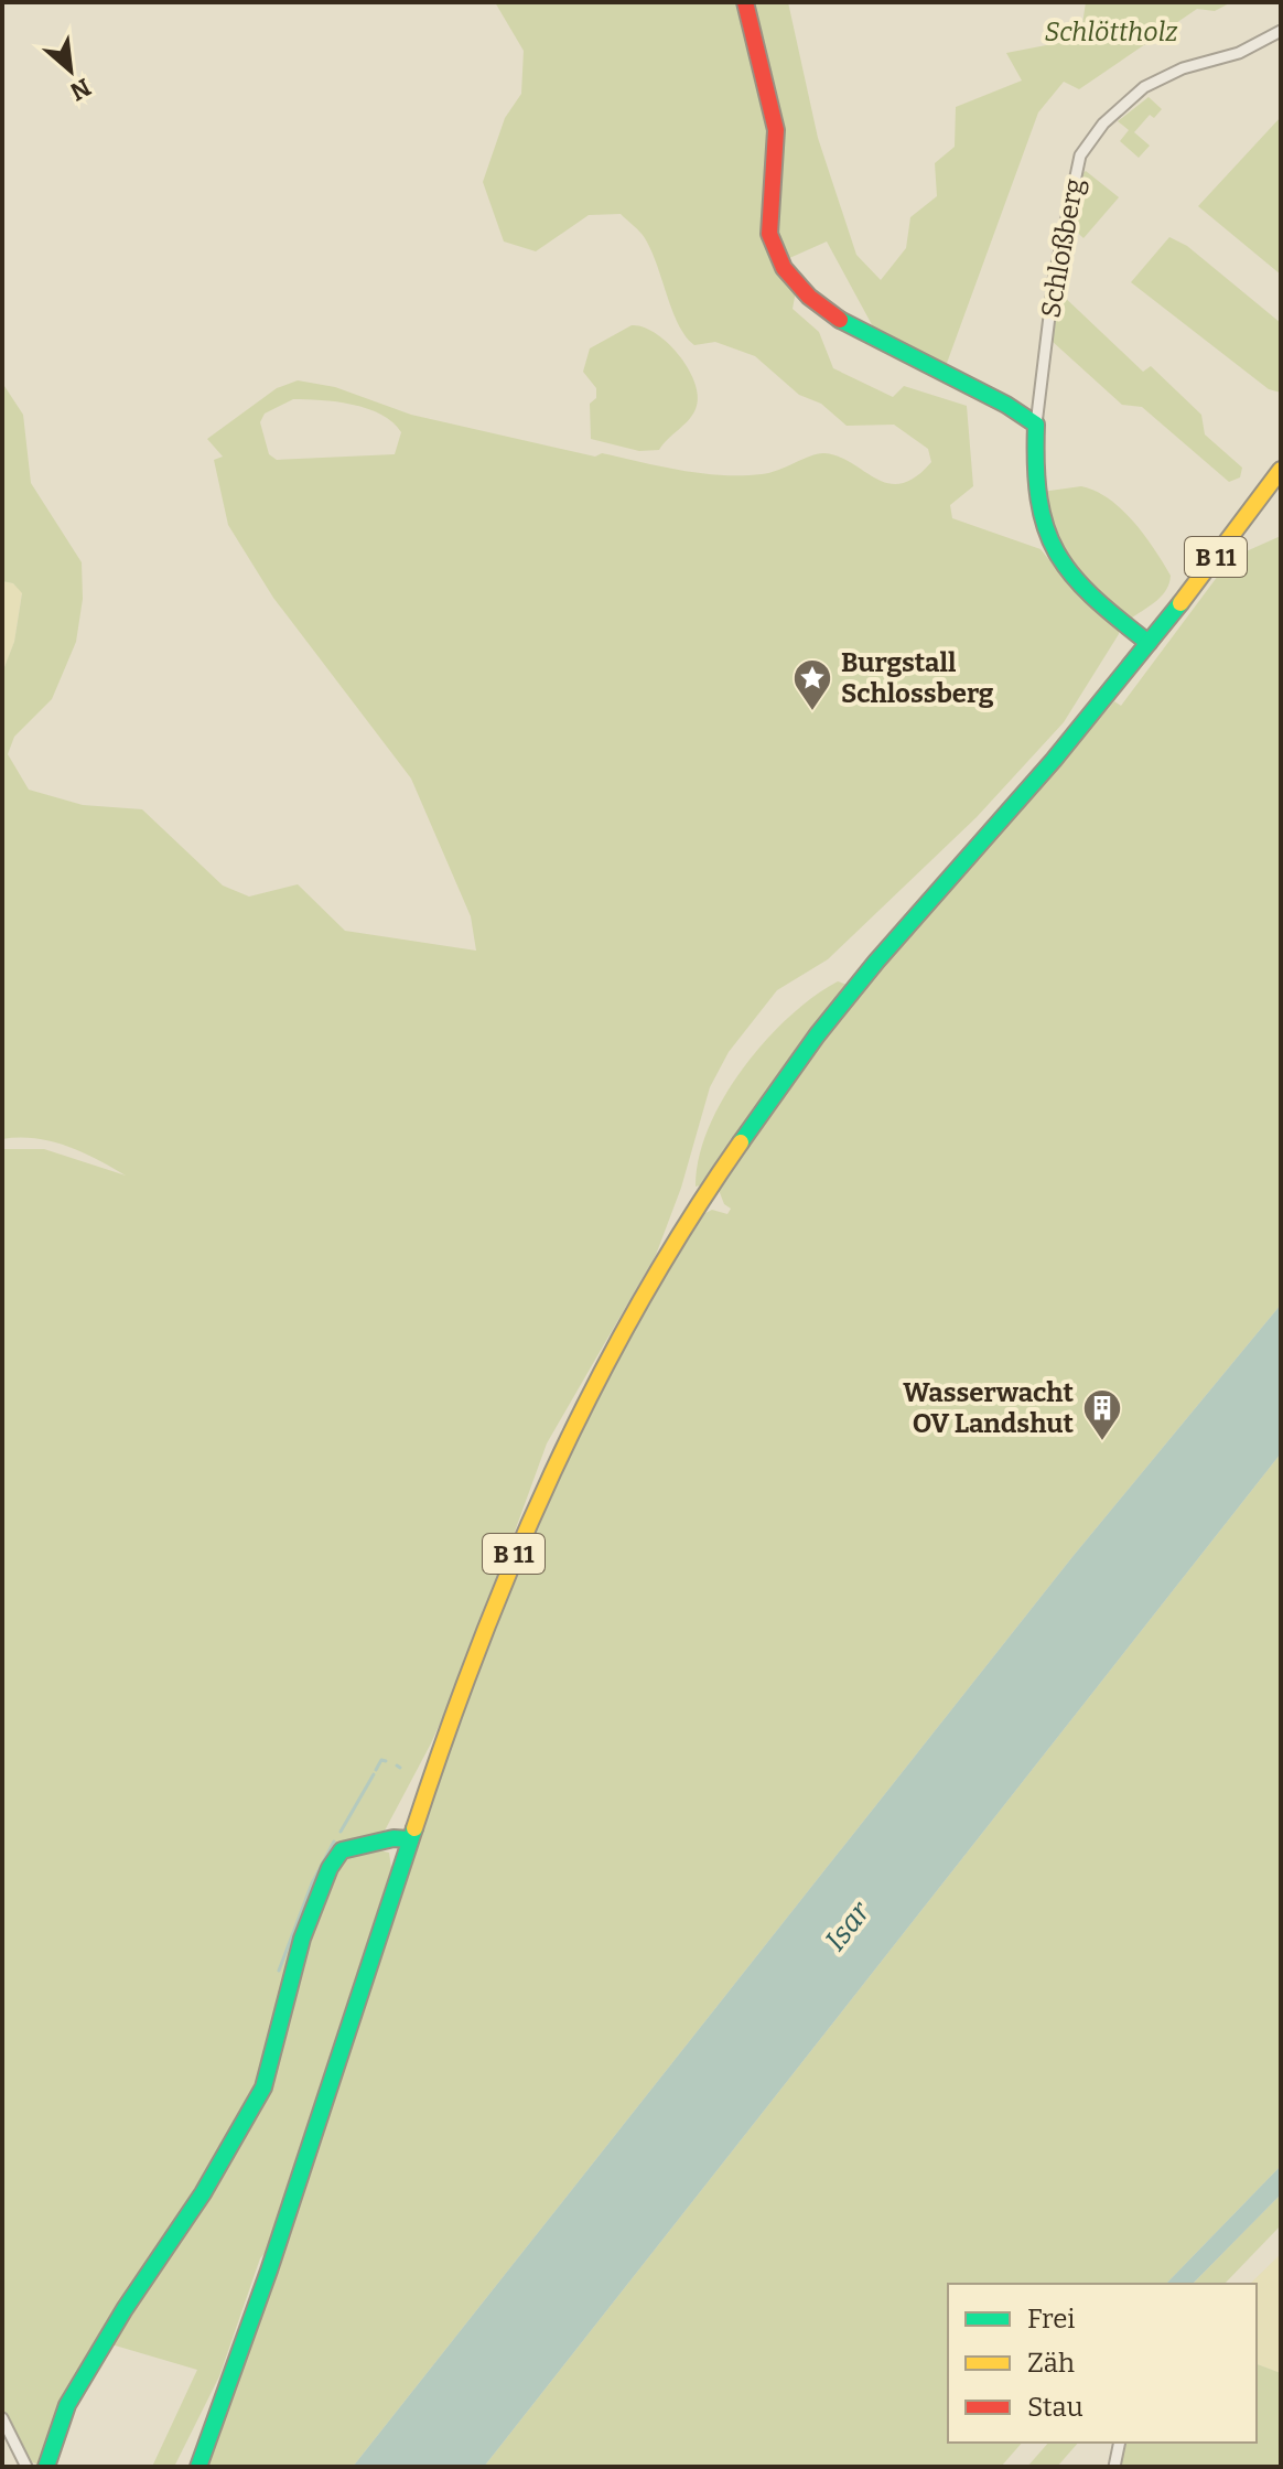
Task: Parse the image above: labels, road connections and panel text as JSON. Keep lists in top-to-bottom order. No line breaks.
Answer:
{"streets":{"main road":["Schloßberg","B 11"]},"crossings":[["Schloßberg","B 11"]],"water":["Isar"],"parks":["Schlöttholz"],"places":{"place":["Burgstall Schlossberg"],"building":["Wasserwacht OV Landshut"]},"legend":["Frei","Zäh","Stau"],"north":"bottom right"}
